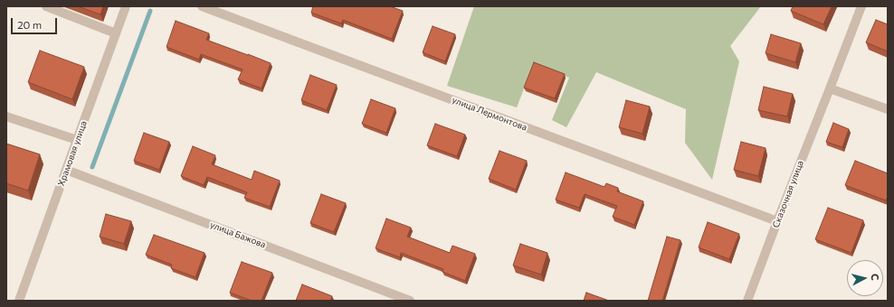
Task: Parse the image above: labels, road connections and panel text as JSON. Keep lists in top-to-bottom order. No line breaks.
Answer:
{"streets":{"street":["улица Лермонтова","Храмовая улица","Сказочная улица","улица Бажова"]},"crossings":[["улица Лермонтова","Сказочная улица"],["Храмовая улица","улица Бажова"]],"scale_bar":"20 m","north":"right"}
